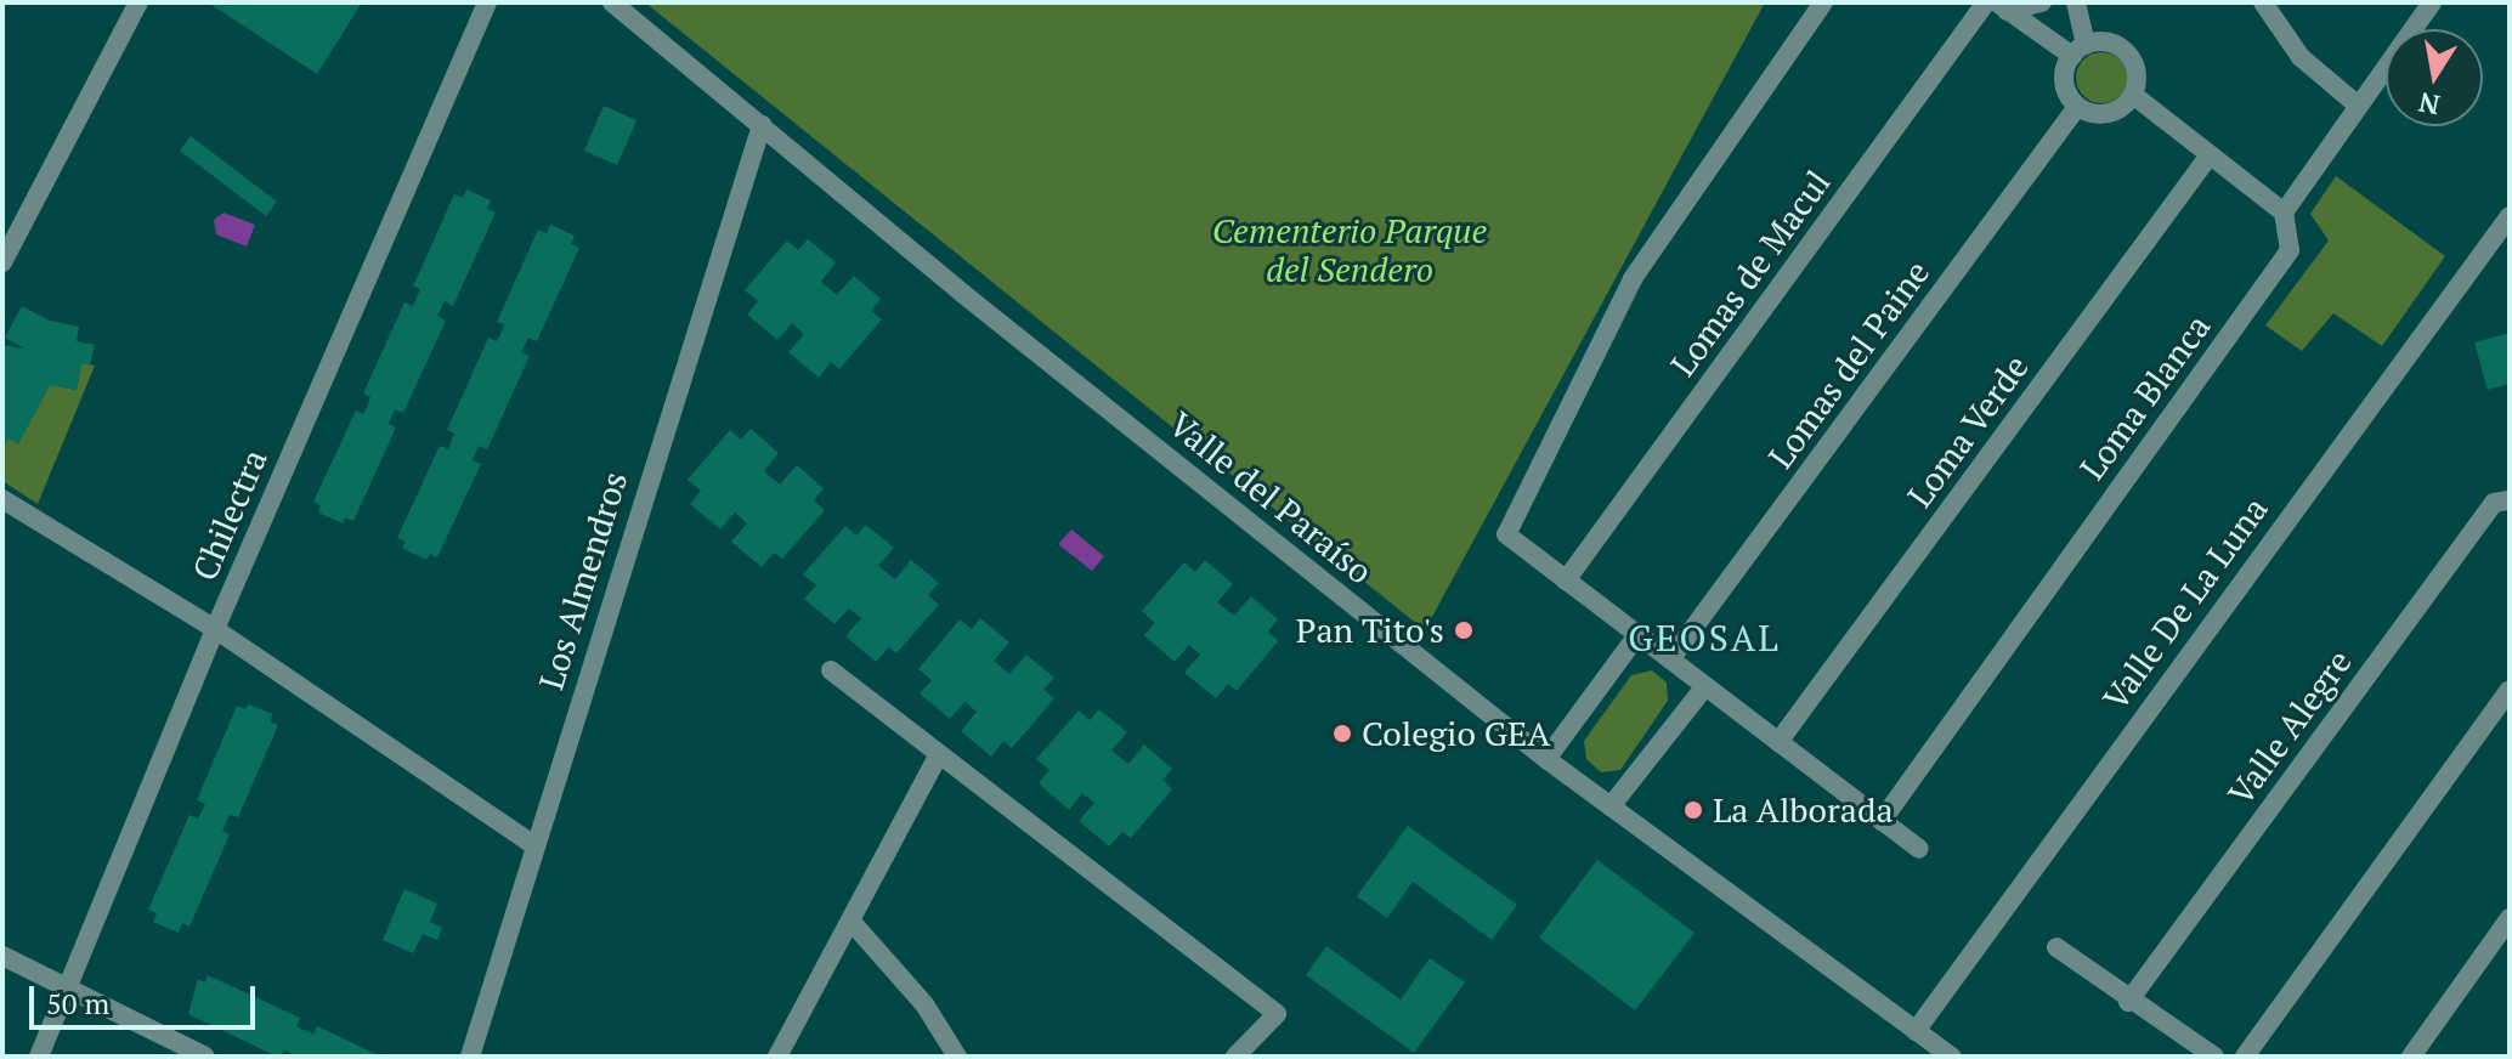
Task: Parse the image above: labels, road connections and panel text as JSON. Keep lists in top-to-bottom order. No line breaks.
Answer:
{"streets":{"street":["Lomas de Macul","Lomas del Paine","Loma Blanca","Loma Verde","Valle del Paraíso","Chilectra","Los Almendros","Valle De La Luna","Valle Alegre"]},"crossings":[["Valle del Paraíso","Los Almendros"],["Valle del Paraíso","Valle De La Luna"]],"districts":["GEOSAL"],"parks":["Cementerio Parque del Sendero"],"places":["Pan Tito's","Colegio GEA","La Alborada"],"scale_bar":"50 m","north":"bottom"}
